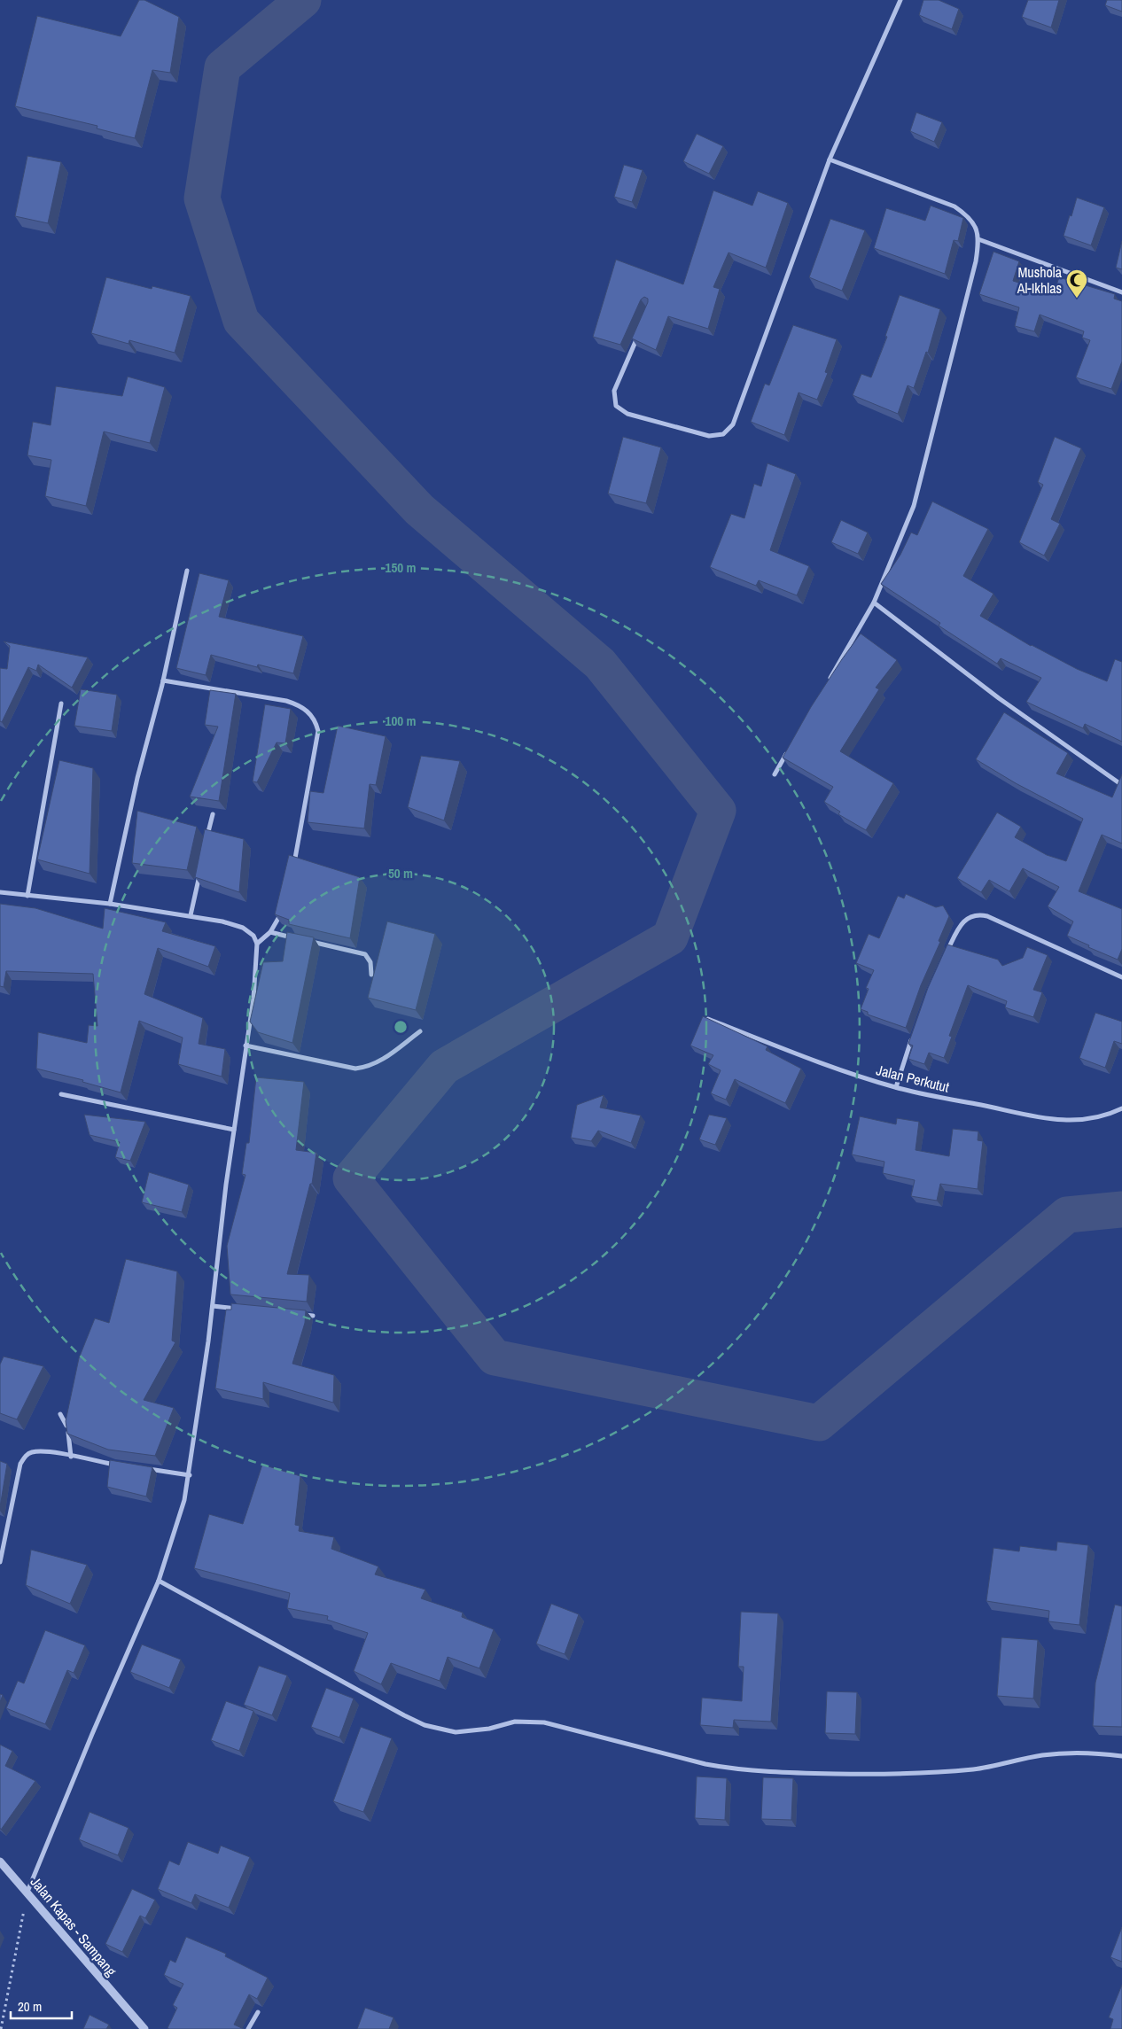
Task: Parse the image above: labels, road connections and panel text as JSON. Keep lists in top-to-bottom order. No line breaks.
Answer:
{"streets":{"street":["Jalan Perkutut","Jalan Kapas - Sampang"]},"places":{"mosque":["Mushola Al-Ikhlas"]},"scale_bar":"20 m","rings":["150 m","100 m","50 m"]}
